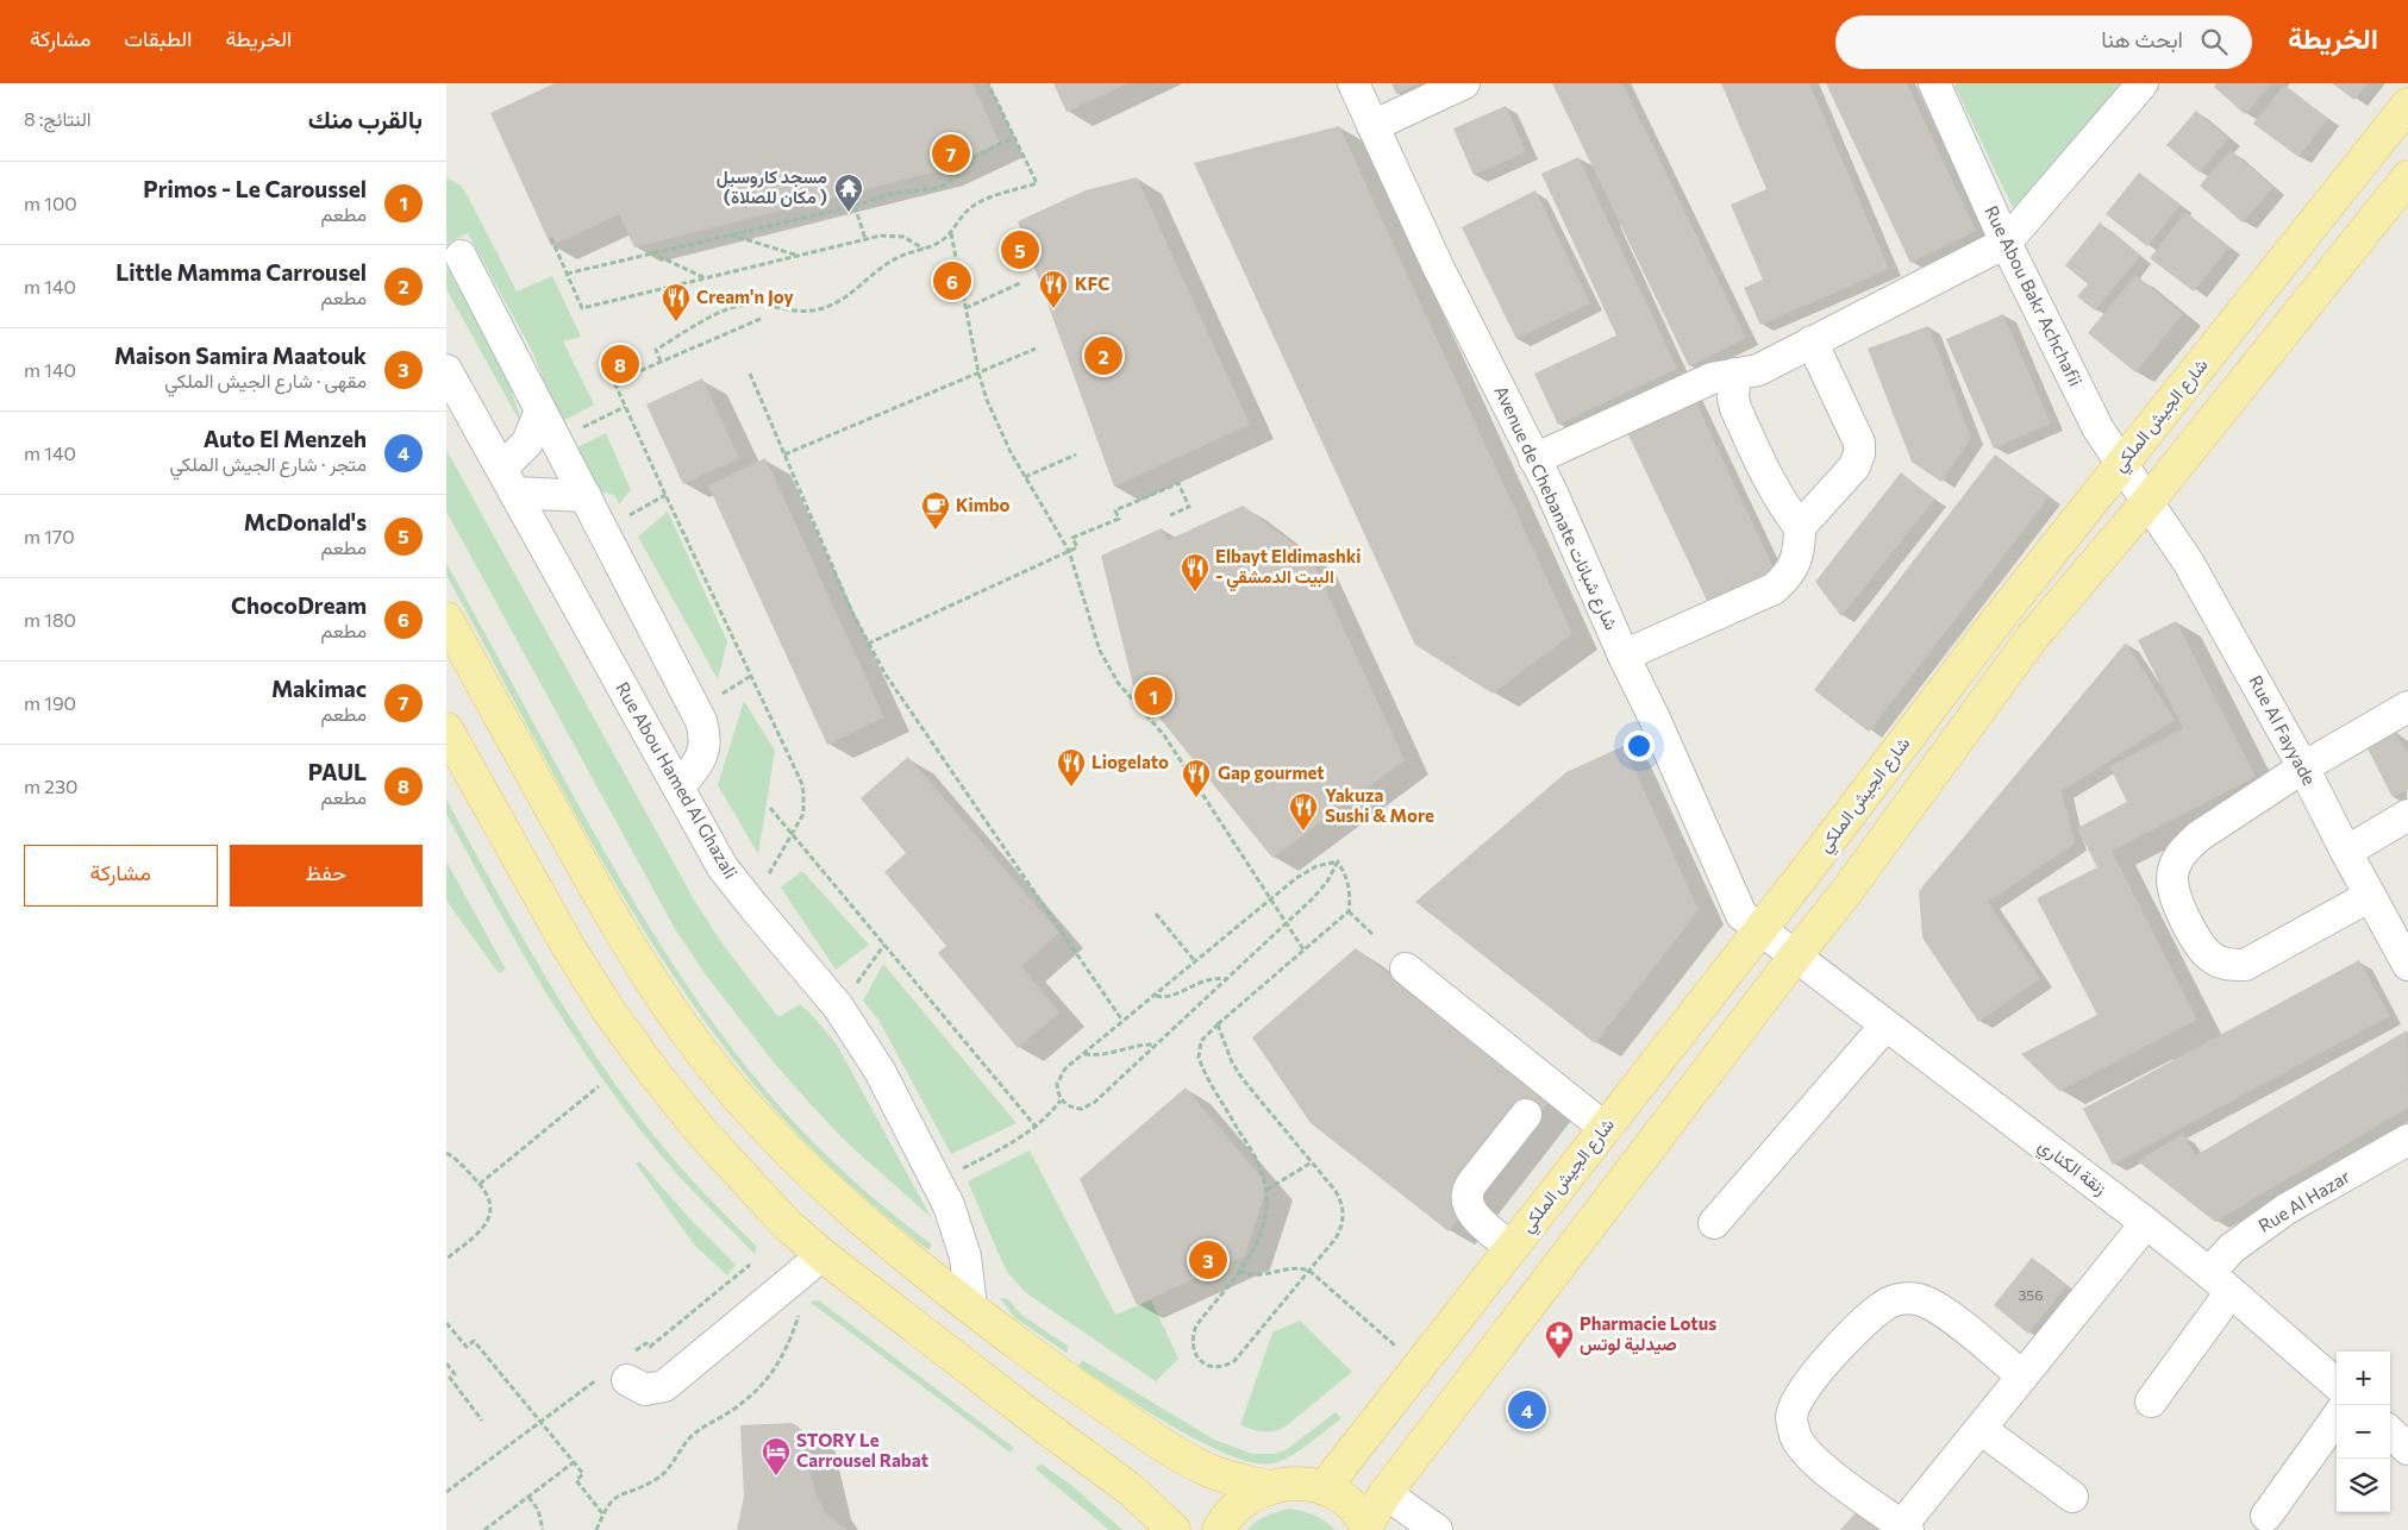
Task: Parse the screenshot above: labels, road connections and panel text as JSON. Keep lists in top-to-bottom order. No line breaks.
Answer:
{"streets":{"main road":["شارع الجيش الملكي"],"street":["Rue Abou Bakr Achchafii","Avenue de Chebanate شارع شبانات","Rue Al Fayyade","Rue Abou Hamed Al Ghazali","زنقة الكناري","Rue Al Hazar"]},"crossings":[["Rue Abou Bakr Achchafii","شارع الجيش الملكي"],["Rue Abou Bakr Achchafii","Rue Al Fayyade"],["شارع الجيش الملكي","Avenue de Chebanate شارع شبانات"],["Avenue de Chebanate شارع شبانات","زنقة الكناري"],["زنقة الكناري","Rue Al Hazar"]],"places":{"temple":["مسجد كاروسيل (مكان للصلاة )"],"restaurant":["KFC","Cream'n Joy","Elbayt Eldimashki - البيت الدمشقي","Liogelato","Gap gourmet","Yakuza Sushi & More"],"cafe":["Kimbo"],"pharmacy":["Pharmacie Lotus صيدلية لوتس"],"hotel":["STORY Le Carrousel Rabat"]},"house_numbers":["356"],"page":{"header":"الخريطة","search":"ابحث هنا","nav":["الخريطة","الطبقات","مشاركة"],"heading":["بالقرب منك","النتائج: 8"],"pins":["7","5","6","2","8","1","3","4"],"list":[{"mark":"1","name":"Primos - Le Caroussel","note":"مطعم","value":"100 m"},{"mark":"2","name":"Little Mamma Carrousel","note":"مطعم","value":"140 m"},{"mark":"3","name":"Maison Samira Maatouk","note":"مقهى · شارع الجيش الملكي","value":"140 m"},{"mark":"4","name":"Auto El Menzeh","note":"متجر · شارع الجيش الملكي","value":"140 m"},{"mark":"5","name":"McDonald's","note":"مطعم","value":"170 m"},{"mark":"6","name":"ChocoDream","note":"مطعم","value":"180 m"},{"mark":"7","name":"Makimac","note":"مطعم","value":"190 m"},{"mark":"8","name":"PAUL","note":"مطعم","value":"230 m"}],"buttons":["حفظ","مشاركة"],"map_buttons":["+","−"]}}
